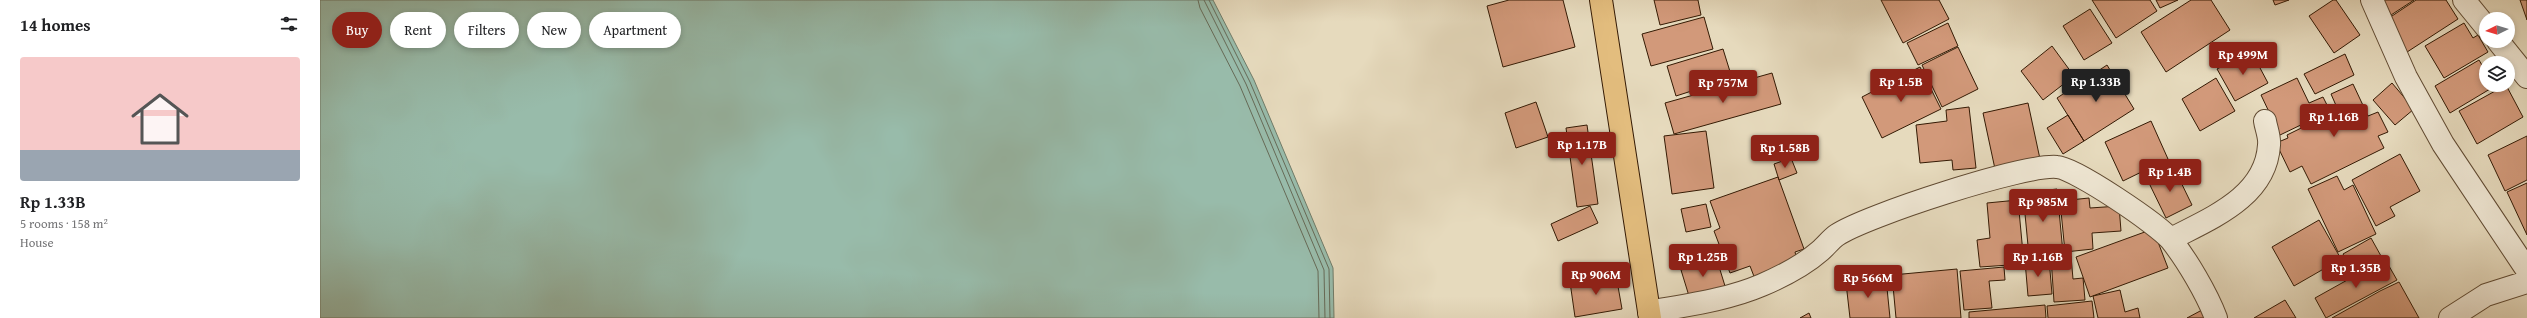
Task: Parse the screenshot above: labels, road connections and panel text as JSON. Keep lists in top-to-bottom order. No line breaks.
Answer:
{"north":"left","page":{"heading":"14 homes","chip":["Buy","Rent","Filters","New","Apartment"],"price":["Rp 499M","Rp 1.5B","Rp 1.33B","Rp 757M","Rp 1.16B","Rp 1.17B","Rp 1.58B","Rp 1.4B","Rp 985M","Rp 1.25B","Rp 1.16B","Rp 1.35B","Rp 906M","Rp 566M"],"list":[{"name":"Rp 1.33B","note":"5 rooms · 158 m² · House"}]}}
